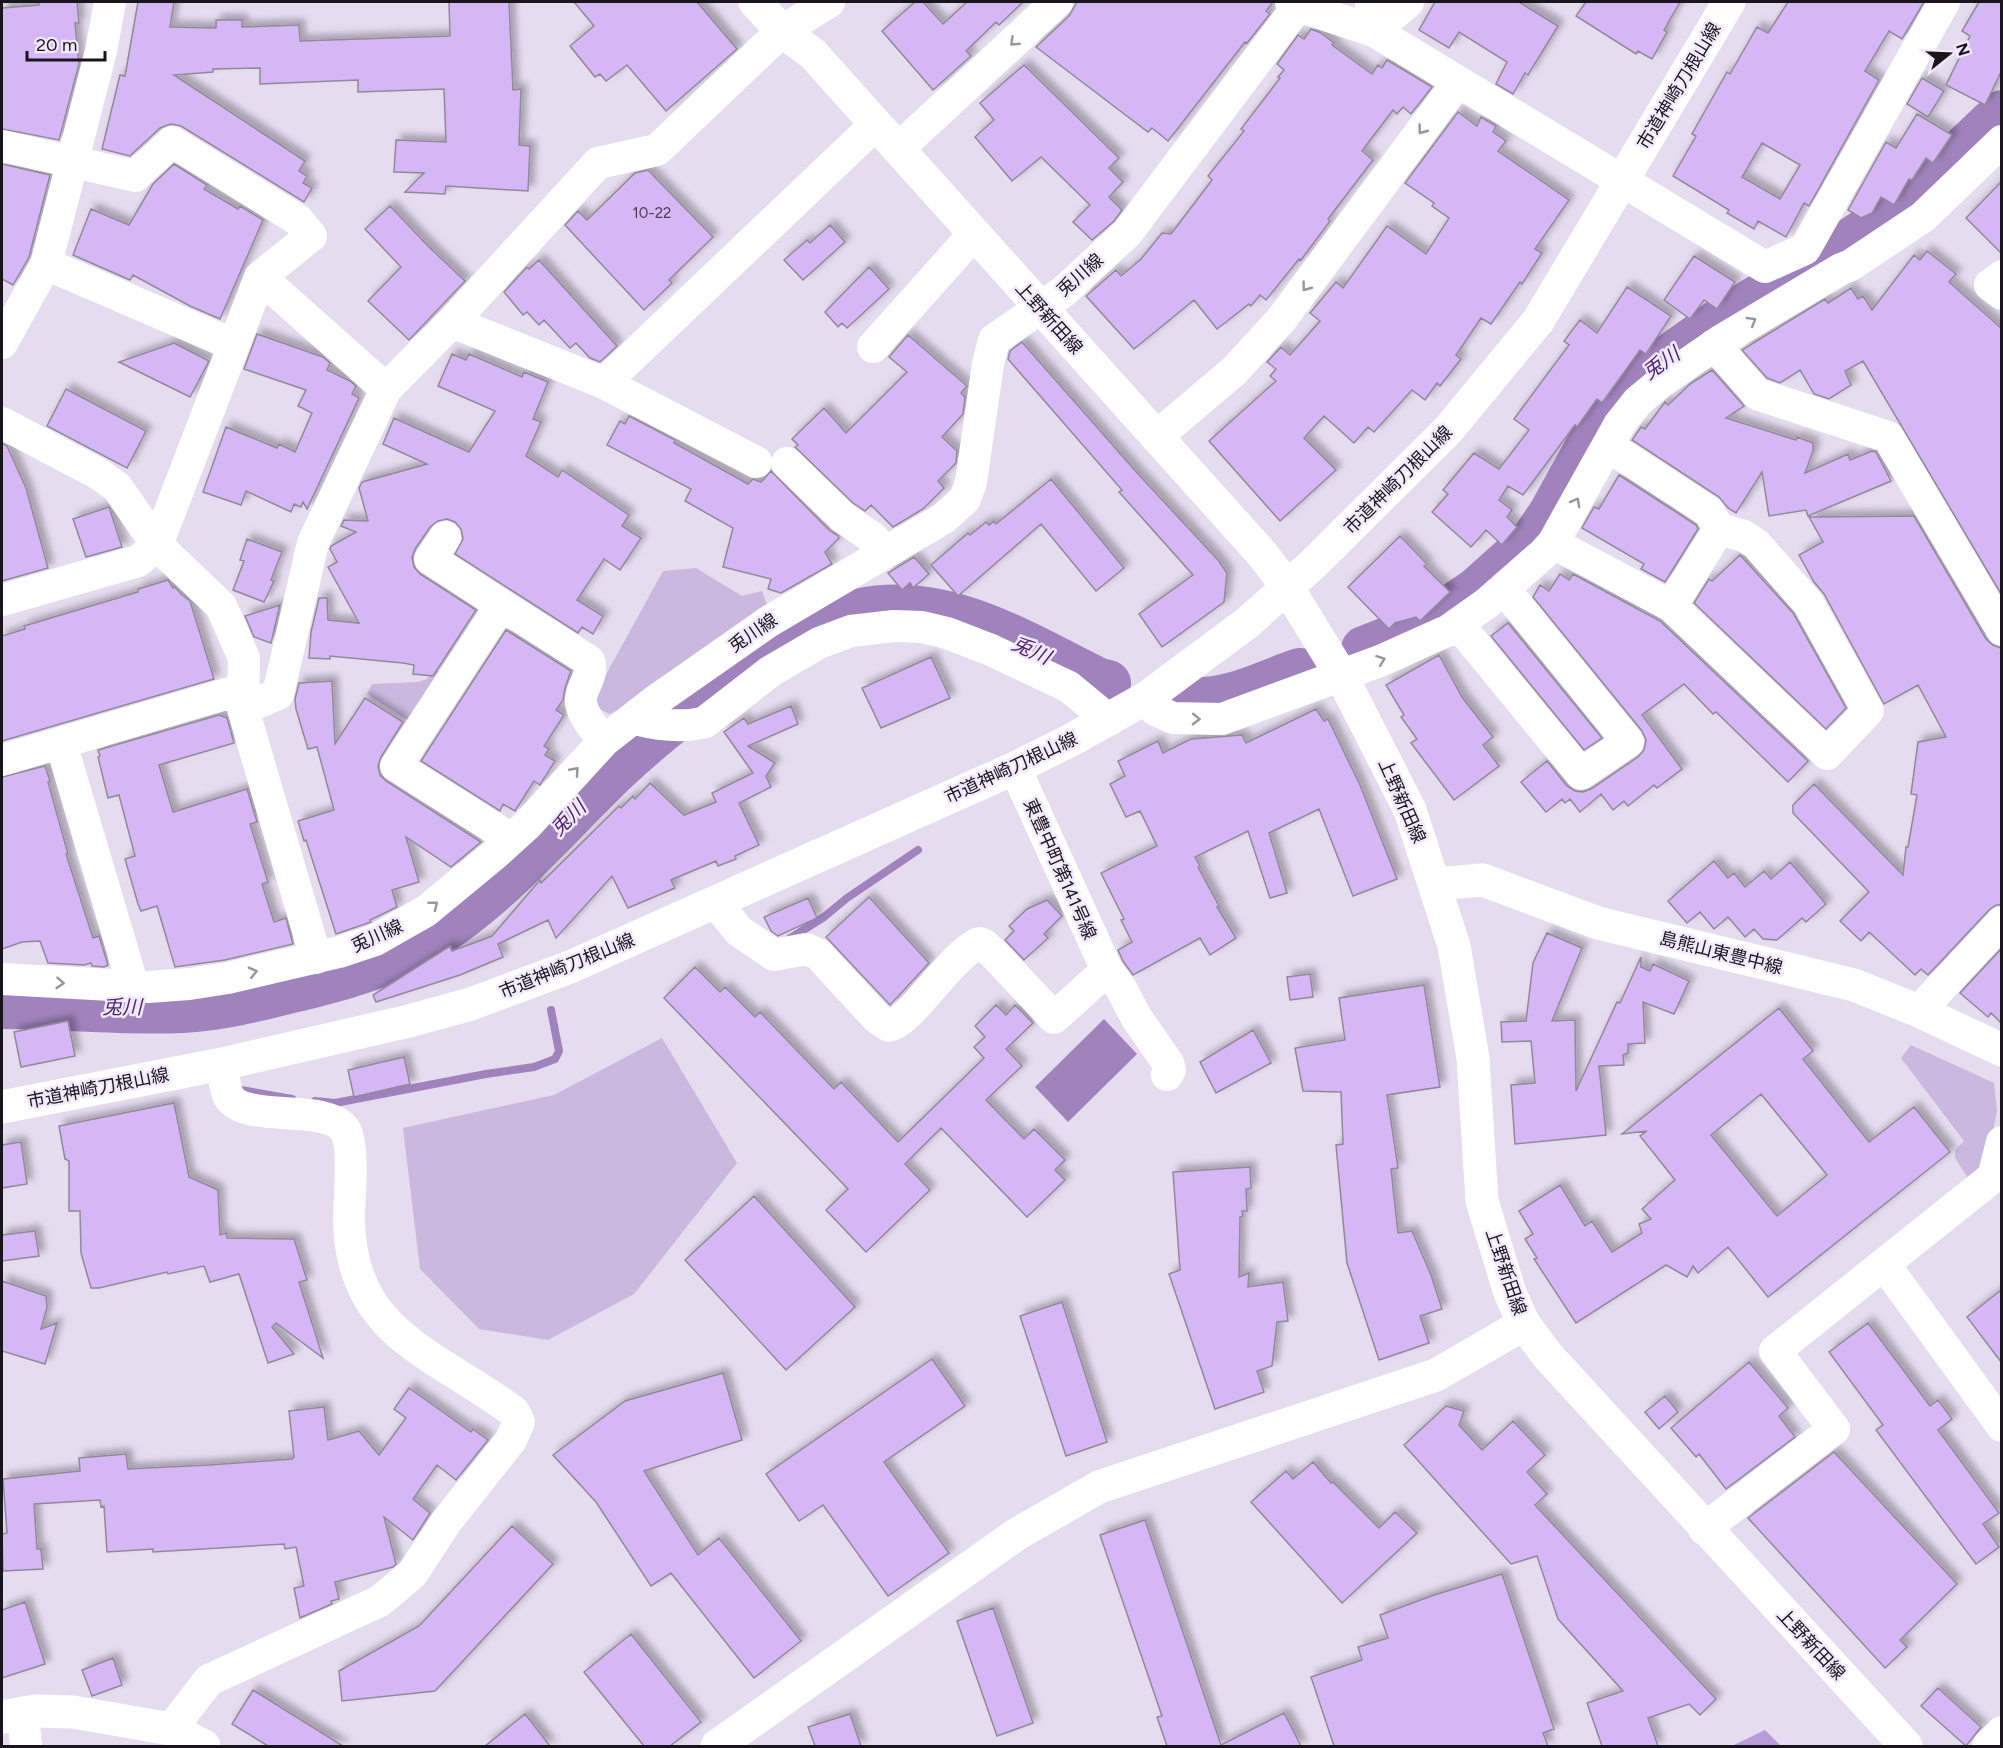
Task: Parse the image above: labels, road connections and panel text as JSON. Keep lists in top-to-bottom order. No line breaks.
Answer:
{"streets":{"street":["市道神崎刀根山線","兎川線","上野新田線","東豊中町第141号線","島熊山東豊中線"]},"crossings":[["市道神崎刀根山線","上野新田線"],["市道神崎刀根山線","東豊中町第141号線"],["兎川線","上野新田線"],["上野新田線","島熊山東豊中線"]],"water":["兎川"],"house_numbers":["10-22"],"scale_bar":"20 m","north":"right"}
